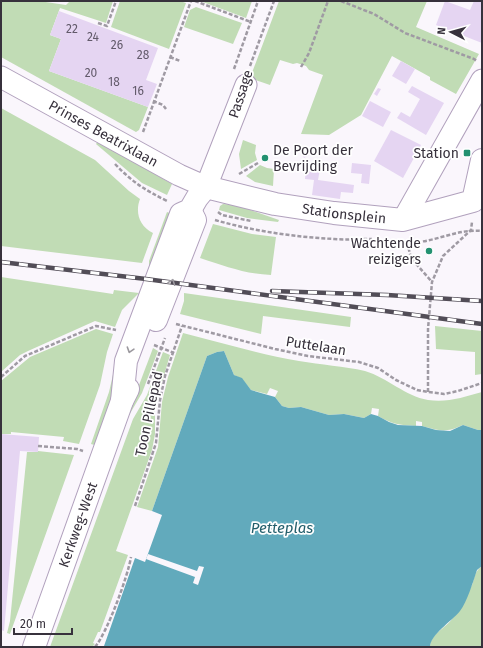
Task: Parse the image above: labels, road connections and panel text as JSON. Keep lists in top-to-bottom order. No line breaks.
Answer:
{"streets":{"street":["Passage","Prinses Beatrixlaan","Stationsplein","Kerkweg-West"],"path":["Puttelaan","Toon Pillepad"]},"crossings":[["Passage","Prinses Beatrixlaan"],["Passage","Stationsplein"],["Passage","Kerkweg-West"],["Prinses Beatrixlaan","Stationsplein"],["Prinses Beatrixlaan","Kerkweg-West"],["Stationsplein","Kerkweg-West"],["Puttelaan","Toon Pillepad"],["Puttelaan","Kerkweg-West"]],"water":["Petteplas"],"places":{"transit":["Station"],"other":["De Poort der Bevrijding","Wachtende reizigers"]},"house_numbers":["22","24","26","28","20","18","16"],"scale_bar":"20 m","north":"left"}
